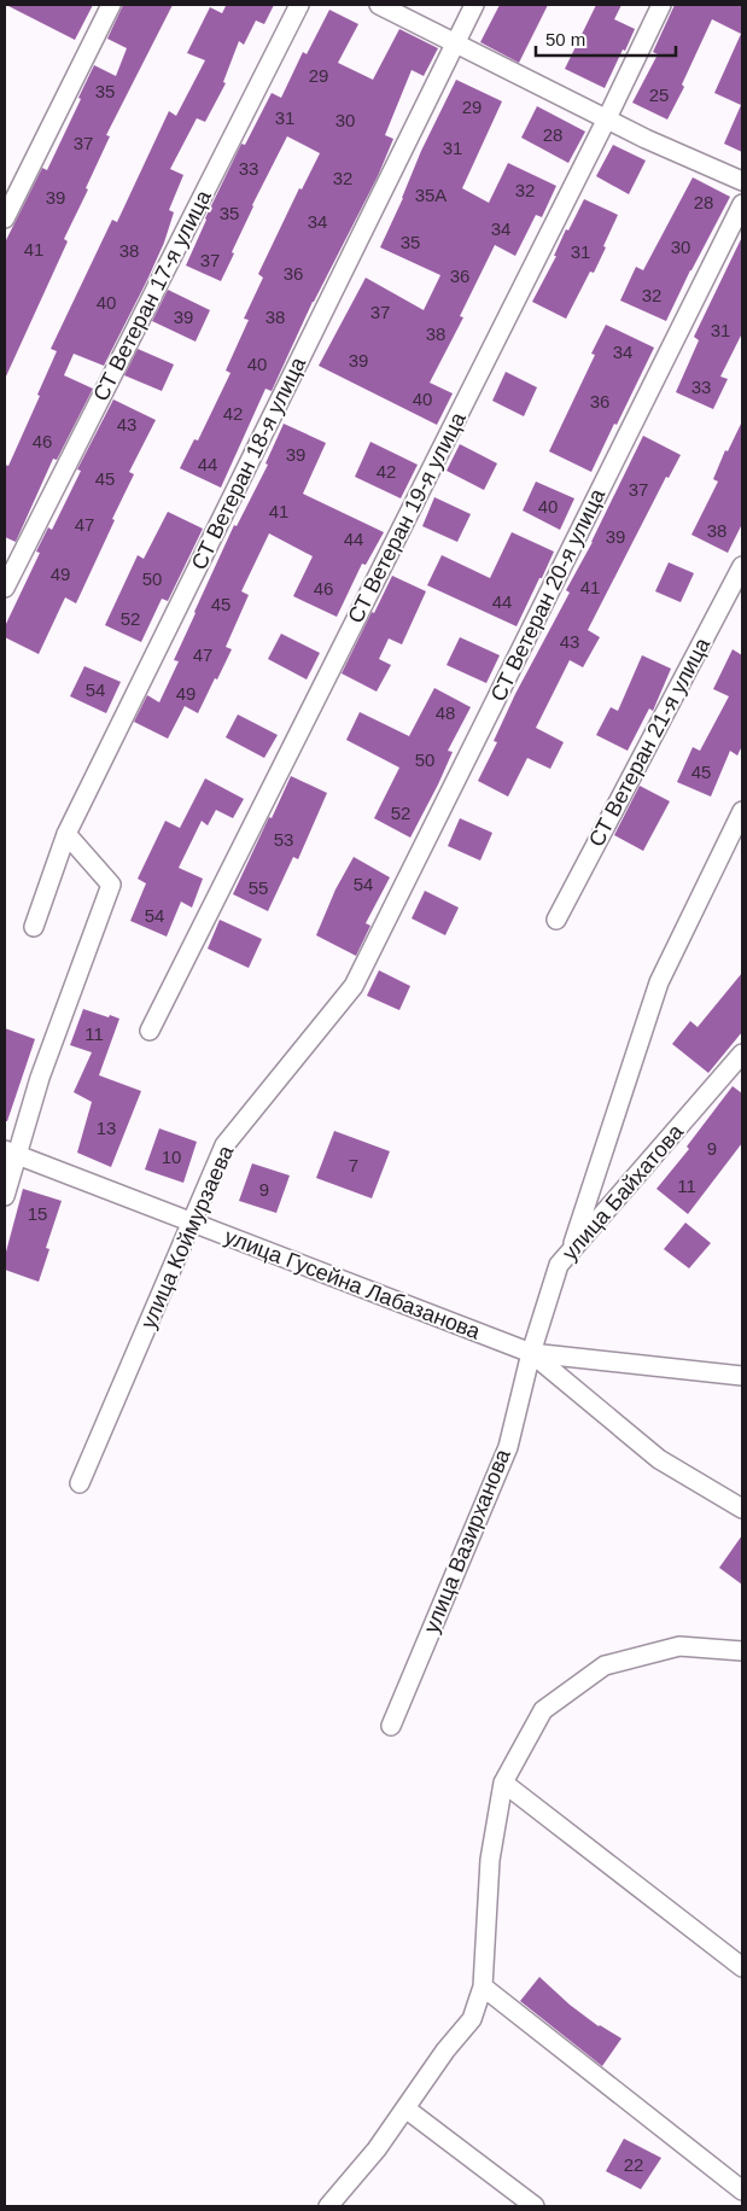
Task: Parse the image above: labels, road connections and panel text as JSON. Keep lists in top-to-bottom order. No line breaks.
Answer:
{"streets":{"street":["СТ Ветеран 17-я улица","СТ Ветеран 18-я улица","СТ Ветеран 19-я улица","СТ Ветеран 20-я улица","СТ Ветеран 21-я улица","улица Байхатова","улица Коймурзаева","улица Гусейна Лабазанова","улица Вазирханова"]},"crossings":[["СТ Ветеран 20-я улица","улица Коймурзаева"],["улица Байхатова","улица Гусейна Лабазанова"],["улица Байхатова","улица Вазирханова"],["улица Коймурзаева","улица Гусейна Лабазанова"],["улица Гусейна Лабазанова","улица Вазирханова"]],"house_numbers":["29","35","25","29","31","30","28","37","31","33","32","32","35А","39","28","35","34","34","35","30","41","38","31","37","36","36","32","40","37","39","38","31","38","34","39","40","33","40","36","42","43","46","39","44","42","45","37","40","41","47","38","39","44","49","50","41","46","44","45","52","43","47","54","49","48","50","45","52","53","54","55","54","11","13","9","10","7","11","9","15","22"],"scale_bar":"50 m"}
